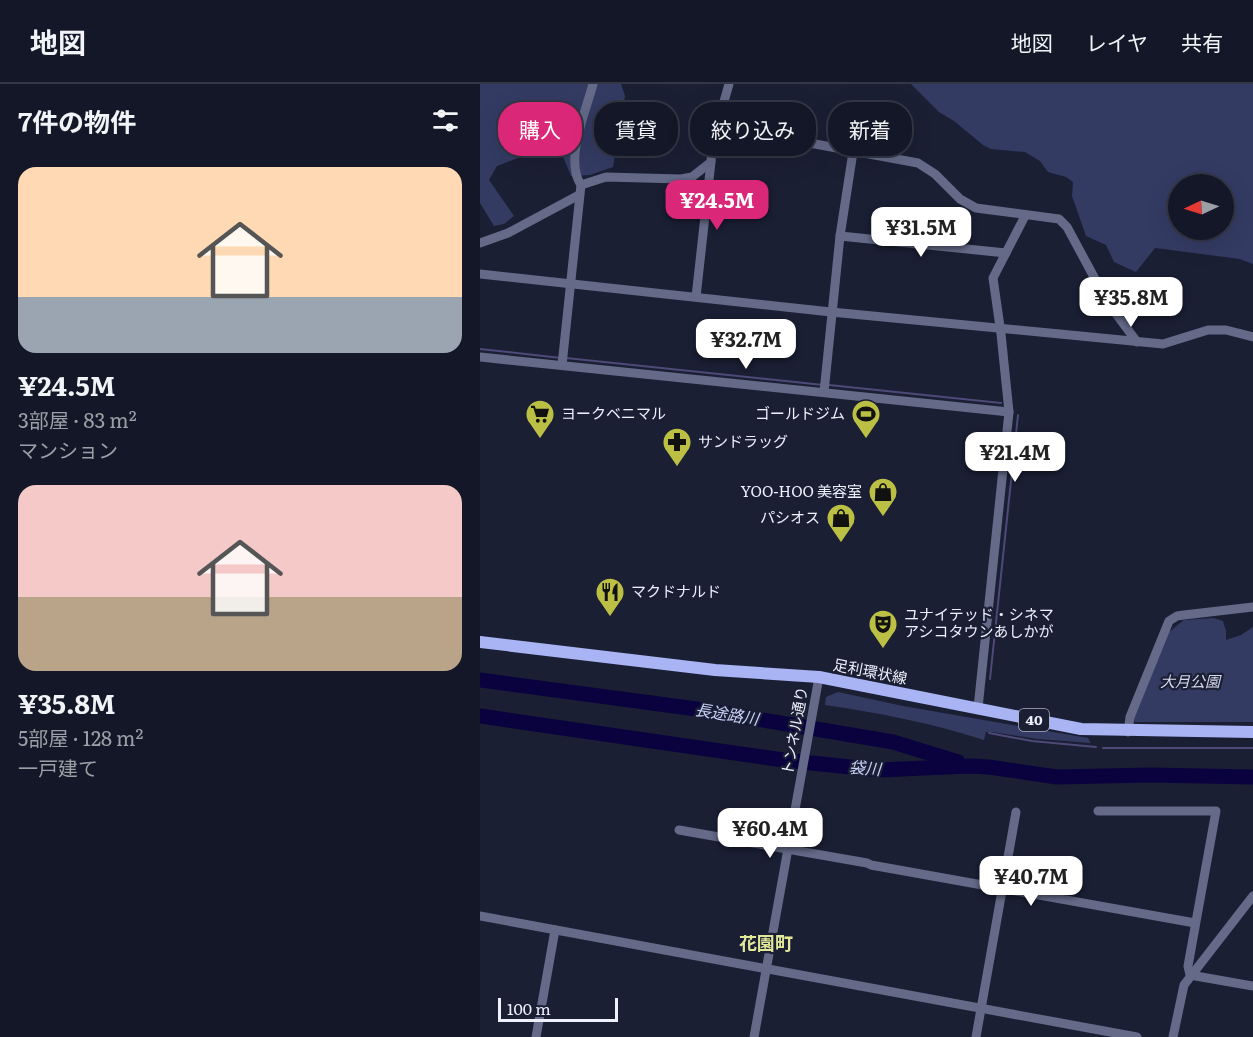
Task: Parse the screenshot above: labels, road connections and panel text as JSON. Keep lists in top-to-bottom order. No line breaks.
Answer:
{"streets":{"main road":["足利環状線","40"],"street":["トンネル通り"]},"crossings":[["足利環状線","トンネル通り"]],"districts":["花園町"],"water":["長途路川","袋川"],"parks":["大月公園"],"places":{"supermarket":["ヨークベニマル"],"sports":["ゴールドジム"],"pharmacy":["サンドラッグ"],"shop":["YOO-HOO 美容室","パシオス"],"restaurant":["マクドナルド"],"theatre":["ユナイテッド・シネマ アシコタウンあしかが"]},"scale_bar":"100 m","north":"left","page":{"header":"地図","nav":["地図","レイヤ","共有"],"heading":"7件の物件","chip":["購入","賃貸","絞り込み","新着"],"list":[{"name":"¥24.5M","note":"3部屋 · 83 m² · マンション"},{"name":"¥35.8M","note":"5部屋 · 128 m² · 一戸建て"}],"price":["¥24.5M","¥31.5M","¥35.8M","¥32.7M","¥21.4M","¥60.4M","¥40.7M"],"scale":"100 m"}}
